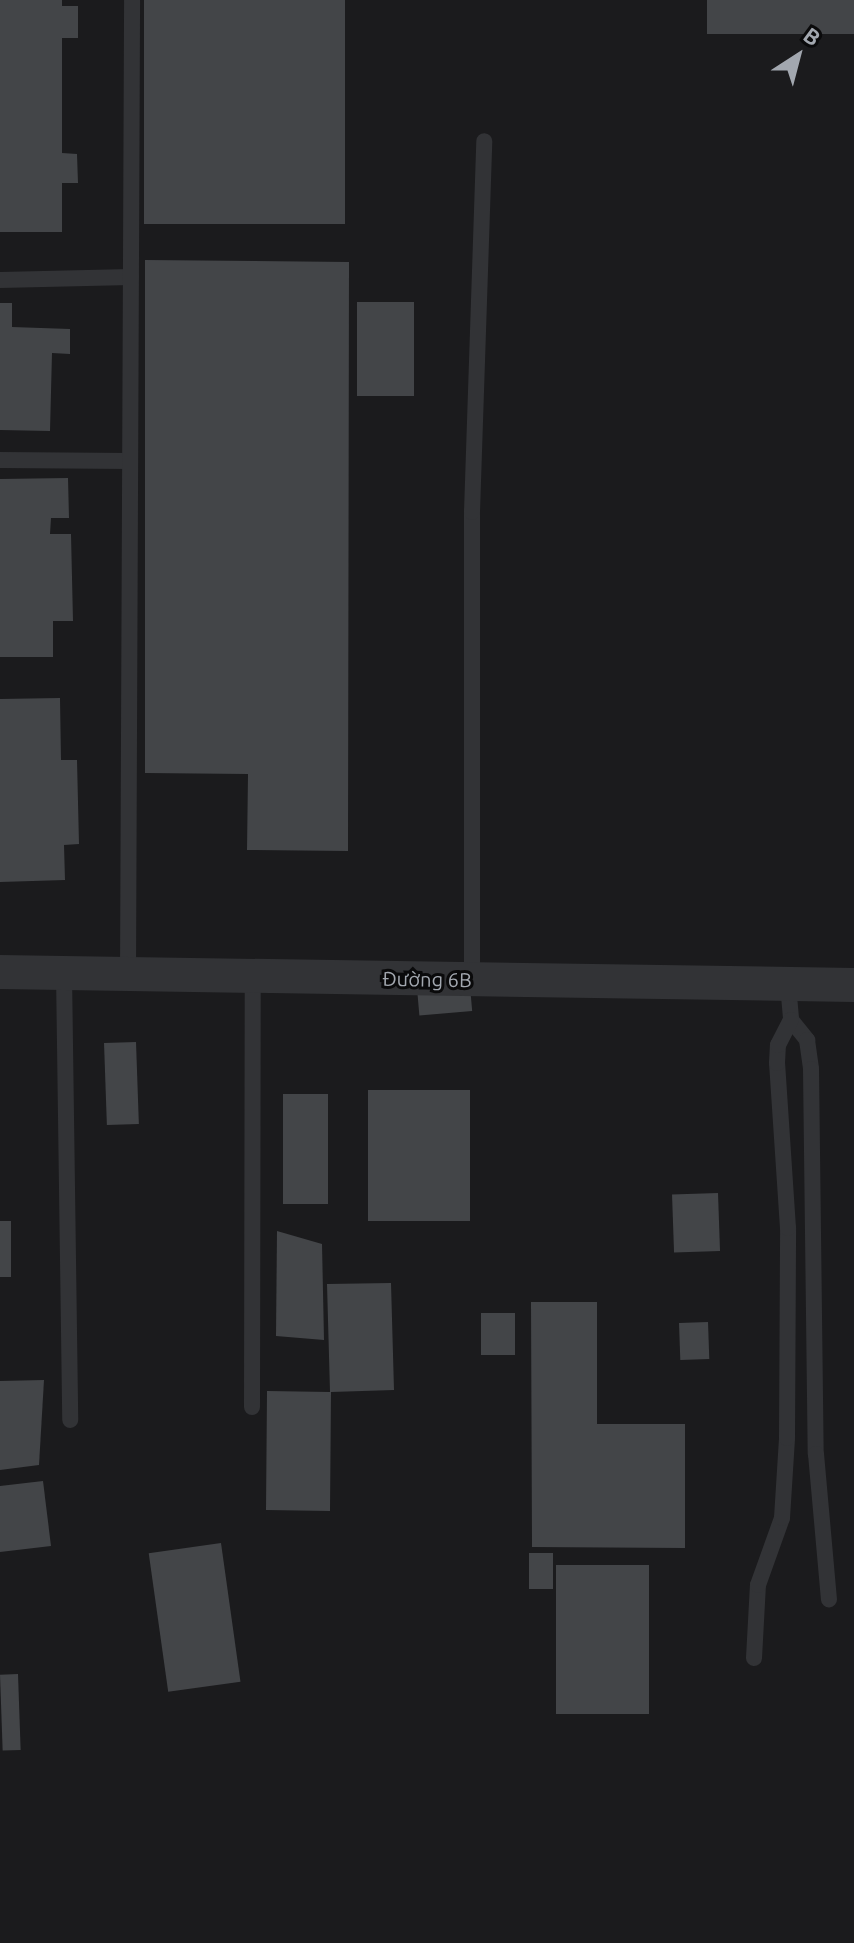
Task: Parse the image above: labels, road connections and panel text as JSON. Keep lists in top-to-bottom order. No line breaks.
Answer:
{"streets":{"street":["Đường 6B"]},"north":"top right"}
